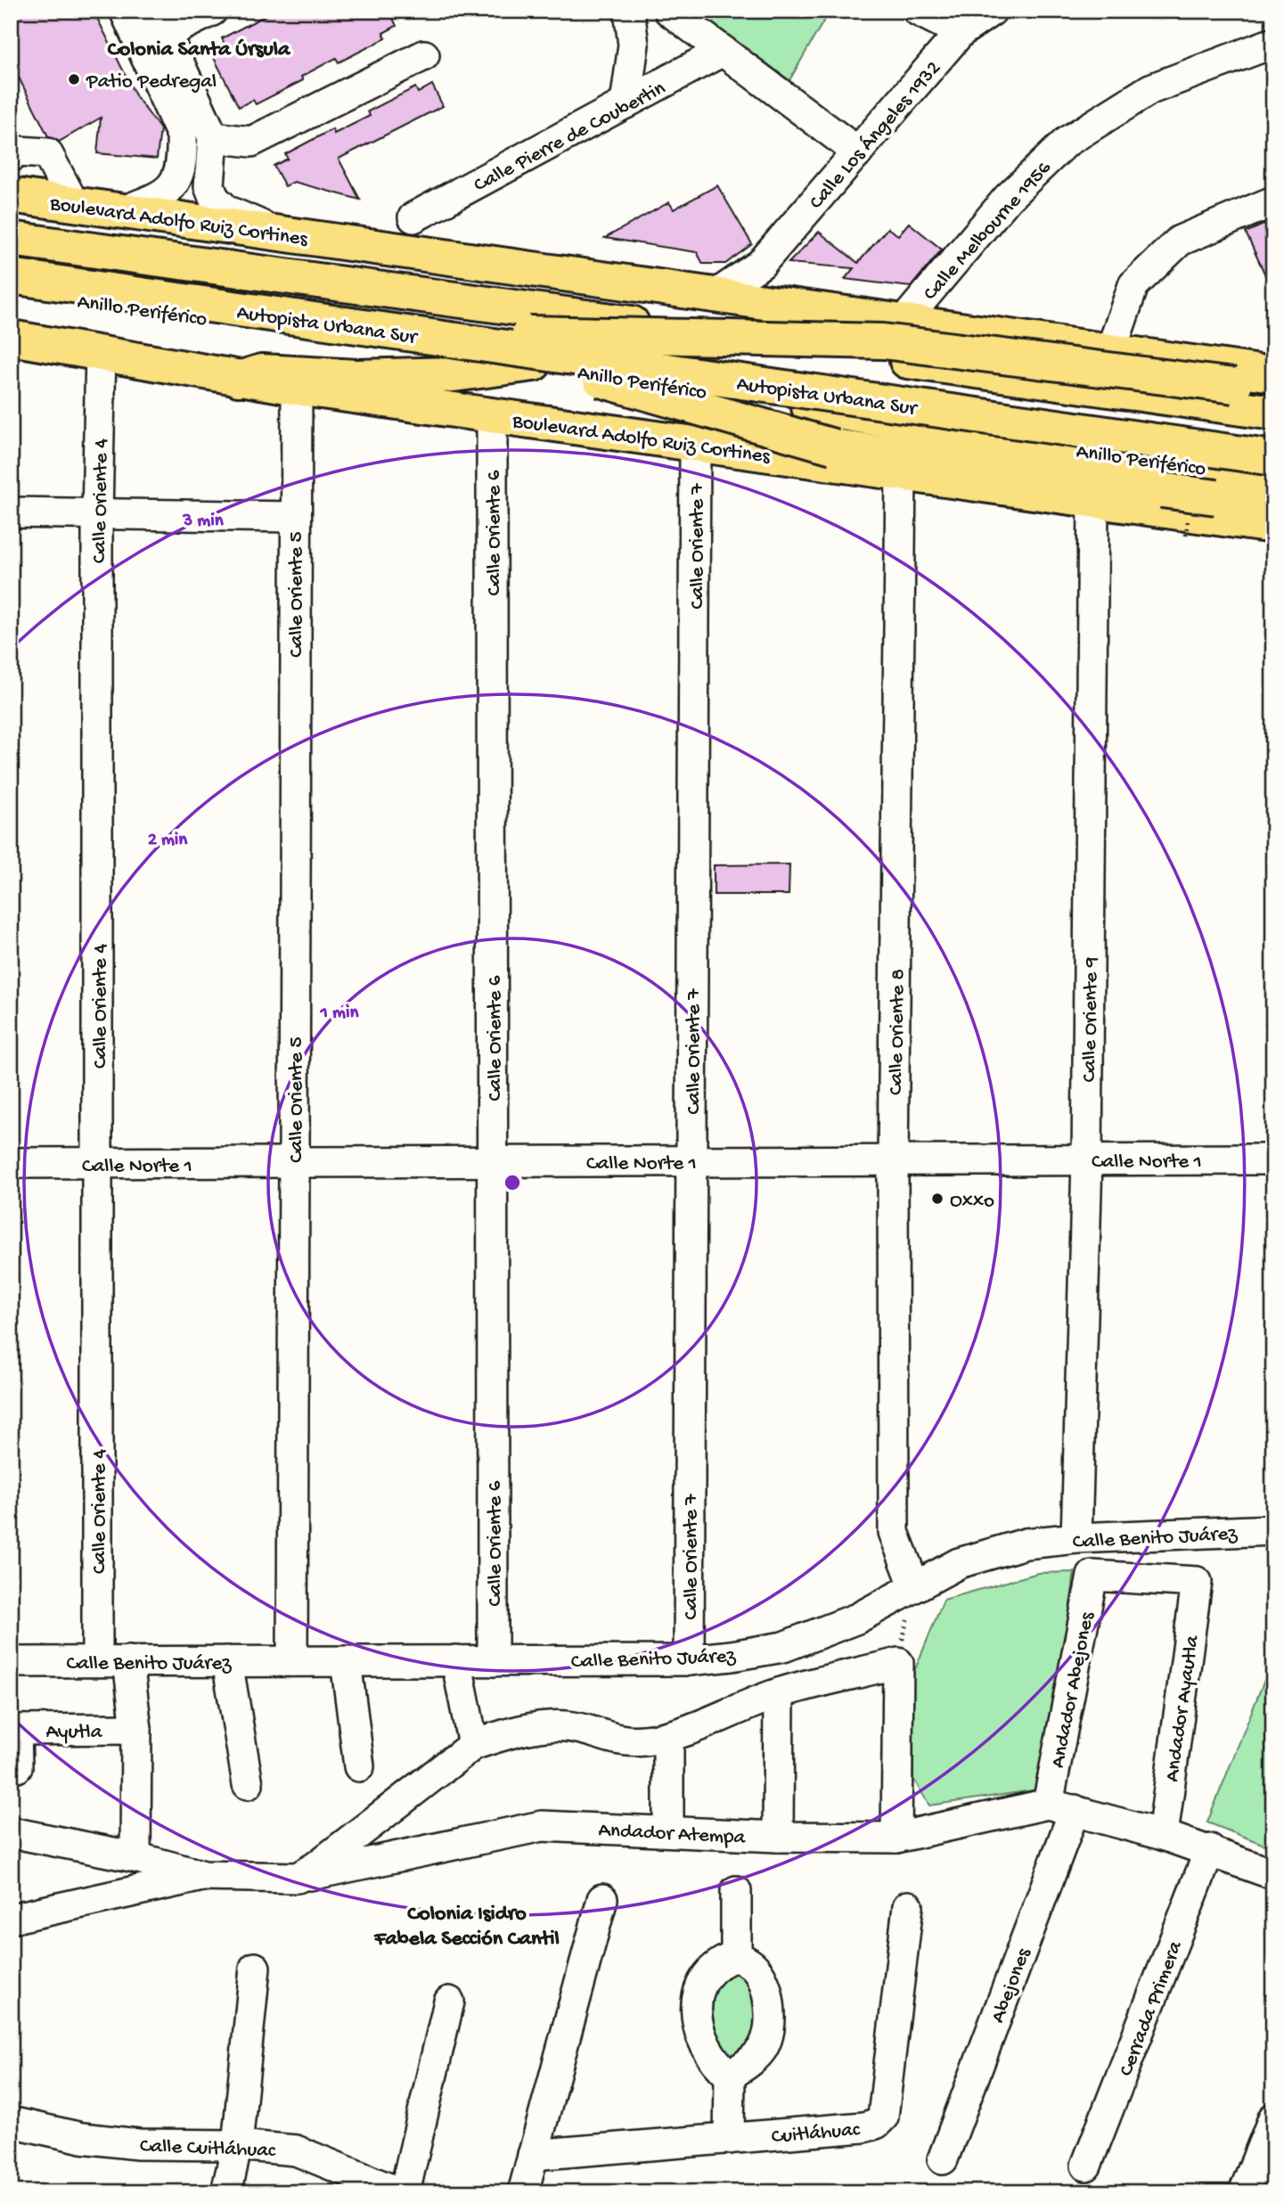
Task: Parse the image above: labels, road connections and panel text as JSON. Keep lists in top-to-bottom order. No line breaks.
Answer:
{"streets":{"main road":["Boulevard Adolfo Ruiz Cortines","Anillo Periférico","Autopista Urbana Sur"],"street":["Calle Los Ángeles 1932","Calle Pierre de Coubertin","Calle Melbourne 1956","Calle Oriente 4","Calle Oriente 6","Calle Oriente 7","Calle Oriente 5","Calle Oriente 9","Calle Oriente 8","Calle Norte 1","Calle Benito Juárez","Andador Abejones","Andador Ayautla","Ayutla","Andador Atempa","Abejones","Cerrada Primera","Cuitláhuac","Calle Cuitláhuac"]},"crossings":[["Calle Los Ángeles 1932","Boulevard Adolfo Ruiz Cortines"],["Boulevard Adolfo Ruiz Cortines","Calle Melbourne 1956"],["Boulevard Adolfo Ruiz Cortines","Calle Oriente 4"],["Boulevard Adolfo Ruiz Cortines","Calle Oriente 6"],["Boulevard Adolfo Ruiz Cortines","Calle Oriente 7"],["Boulevard Adolfo Ruiz Cortines","Calle Oriente 5"],["Boulevard Adolfo Ruiz Cortines","Calle Oriente 9"],["Boulevard Adolfo Ruiz Cortines","Calle Oriente 8"],["Calle Oriente 4","Calle Norte 1"],["Calle Oriente 4","Calle Benito Juárez"],["Calle Oriente 6","Calle Norte 1"],["Calle Oriente 6","Calle Benito Juárez"],["Calle Oriente 7","Calle Norte 1"],["Calle Oriente 7","Calle Benito Juárez"],["Calle Oriente 5","Calle Norte 1"],["Calle Oriente 5","Calle Benito Juárez"],["Calle Oriente 9","Calle Norte 1"],["Calle Oriente 9","Calle Benito Juárez"],["Calle Oriente 8","Calle Norte 1"],["Calle Oriente 8","Calle Benito Juárez"],["Andador Abejones","Andador Ayautla"],["Andador Abejones","Andador Atempa"],["Andador Abejones","Abejones"],["Andador Atempa","Abejones"]],"districts":["Colonia Santa Úrsula","Colonia Isidro Fabela Sección Cantil"],"places":["Patio Pedregal","Oxxo"],"rings":["3 min","2 min","1 min"]}
